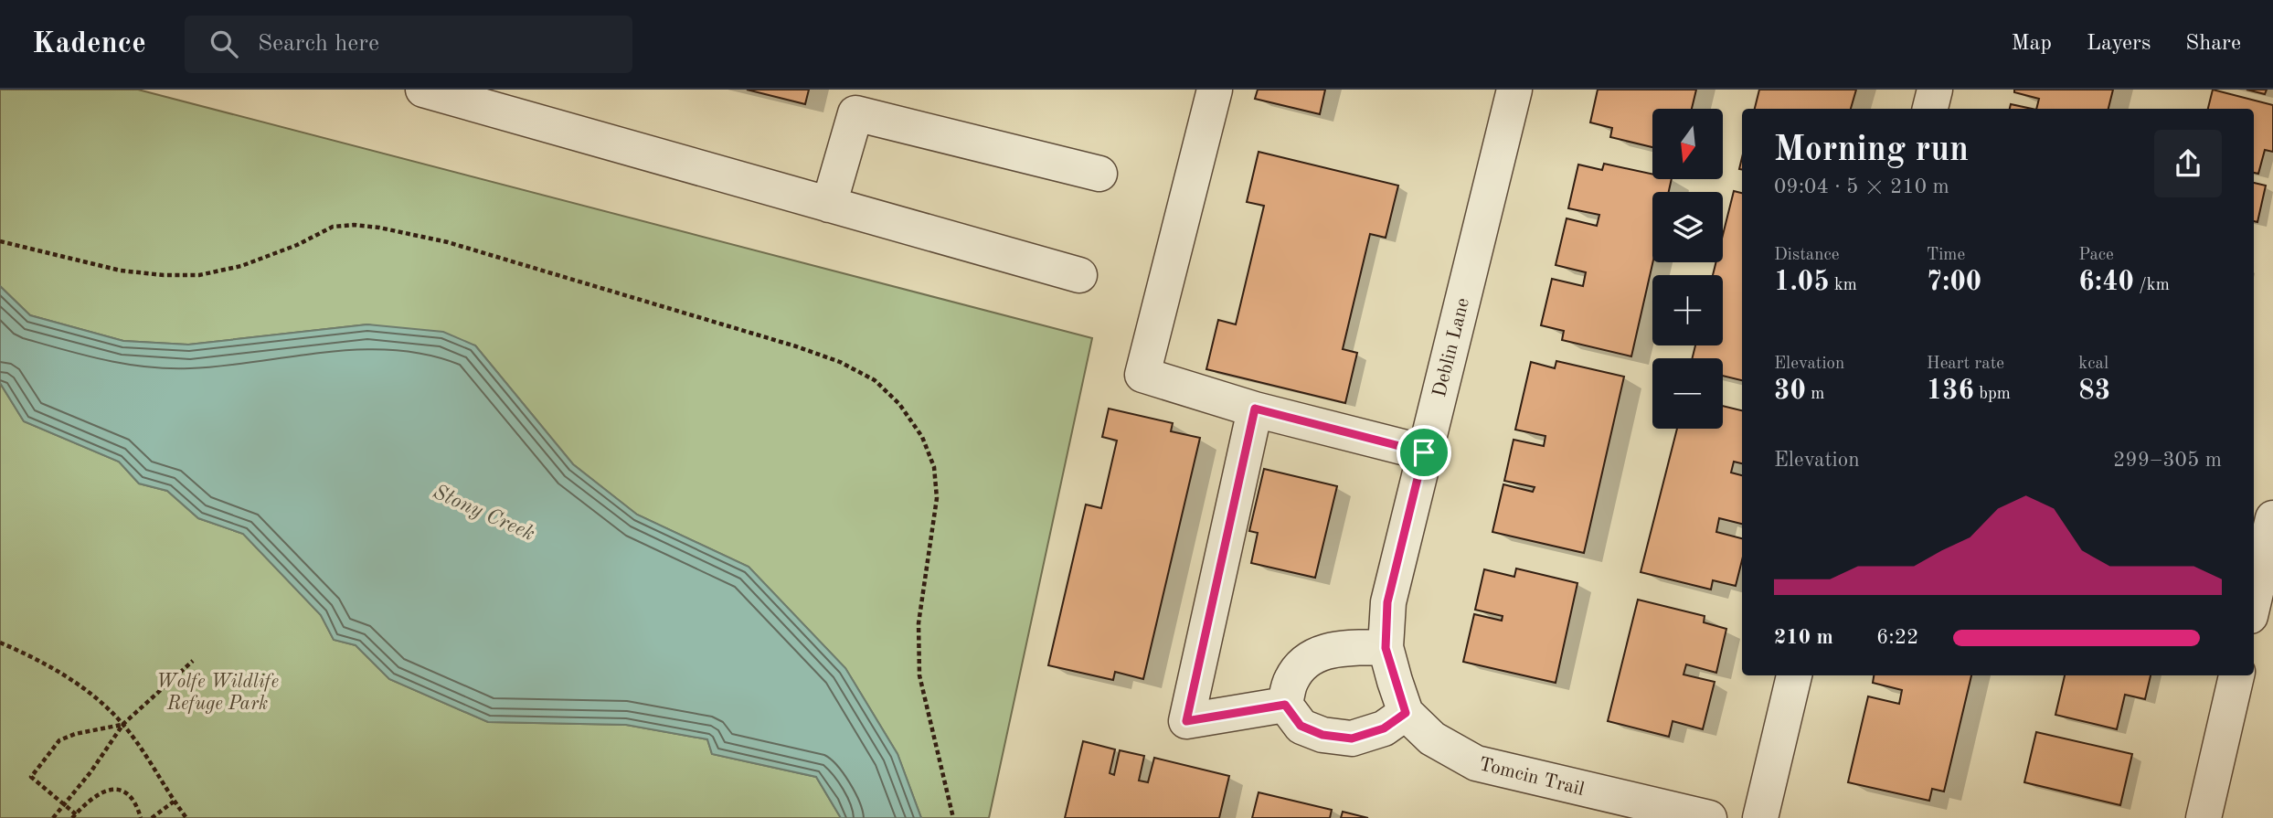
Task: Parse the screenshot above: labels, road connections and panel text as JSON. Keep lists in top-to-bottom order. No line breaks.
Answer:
{"streets":{"street":["Deblin Lane","Tomcin Trail"]},"crossings":[["Deblin Lane","Tomcin Trail"]],"water":["Stony Creek"],"parks":["Wolfe Wildlife Refuge Park"],"north":"bottom","page":{"header":"Kadence","search":"Search here","nav":["Map","Layers","Share"],"map_buttons":["+","−"],"heading":["Morning run","09:04 · 5 × 210 m"],"stats":[["Distance","1.05 km"],["Time","7:00"],["Pace","6:40 /km"],["Elevation","30 m"],["Heart rate","136 bpm"],["kcal","83"]],"chart":["Elevation","299–305 m"],"list":[{"name":"210 m","note":"6:22"}]}}
